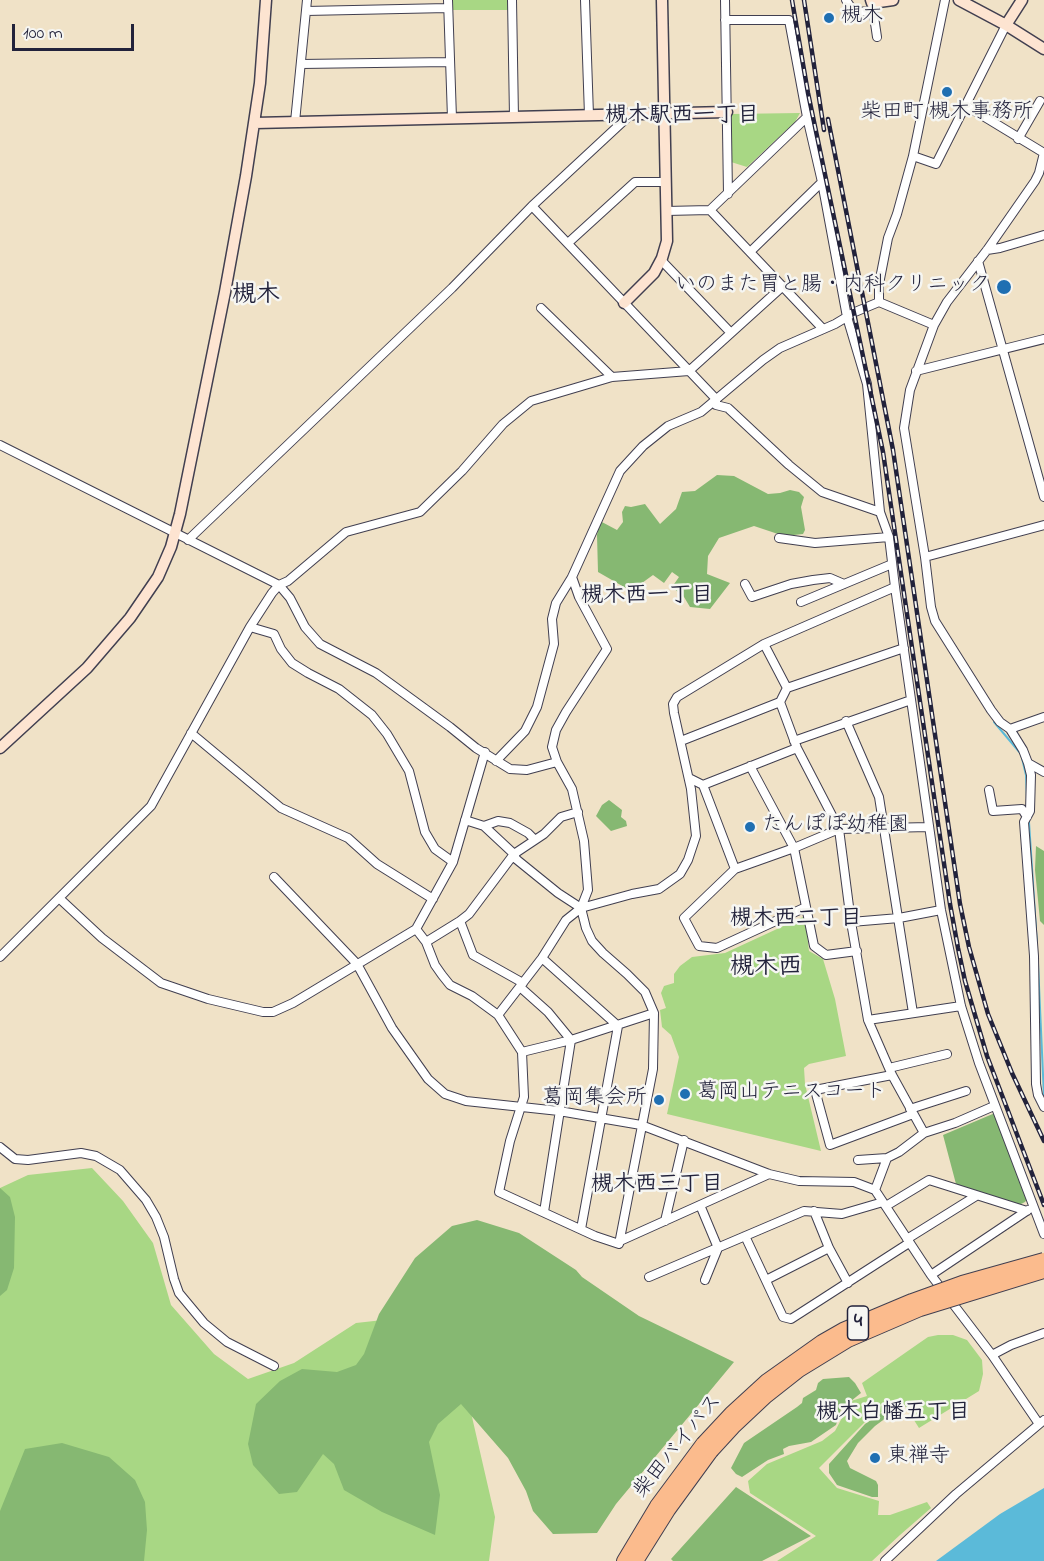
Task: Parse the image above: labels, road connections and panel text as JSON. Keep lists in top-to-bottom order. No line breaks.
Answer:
{"streets":{"highway":["4","柴田バイパス"]},"districts":["槻木駅西一丁目","槻木","槻木西一丁目","槻木西二丁目","槻木西","槻木西三丁目","槻木白幡五丁目"],"places":["槻木","柴田町 槻木事務所","いのまた胃と腸・内科クリニック","たんぽぽ幼稚園","葛岡山テニスコート","葛岡集会所","東禅寺"],"scale_bar":"100 m"}
